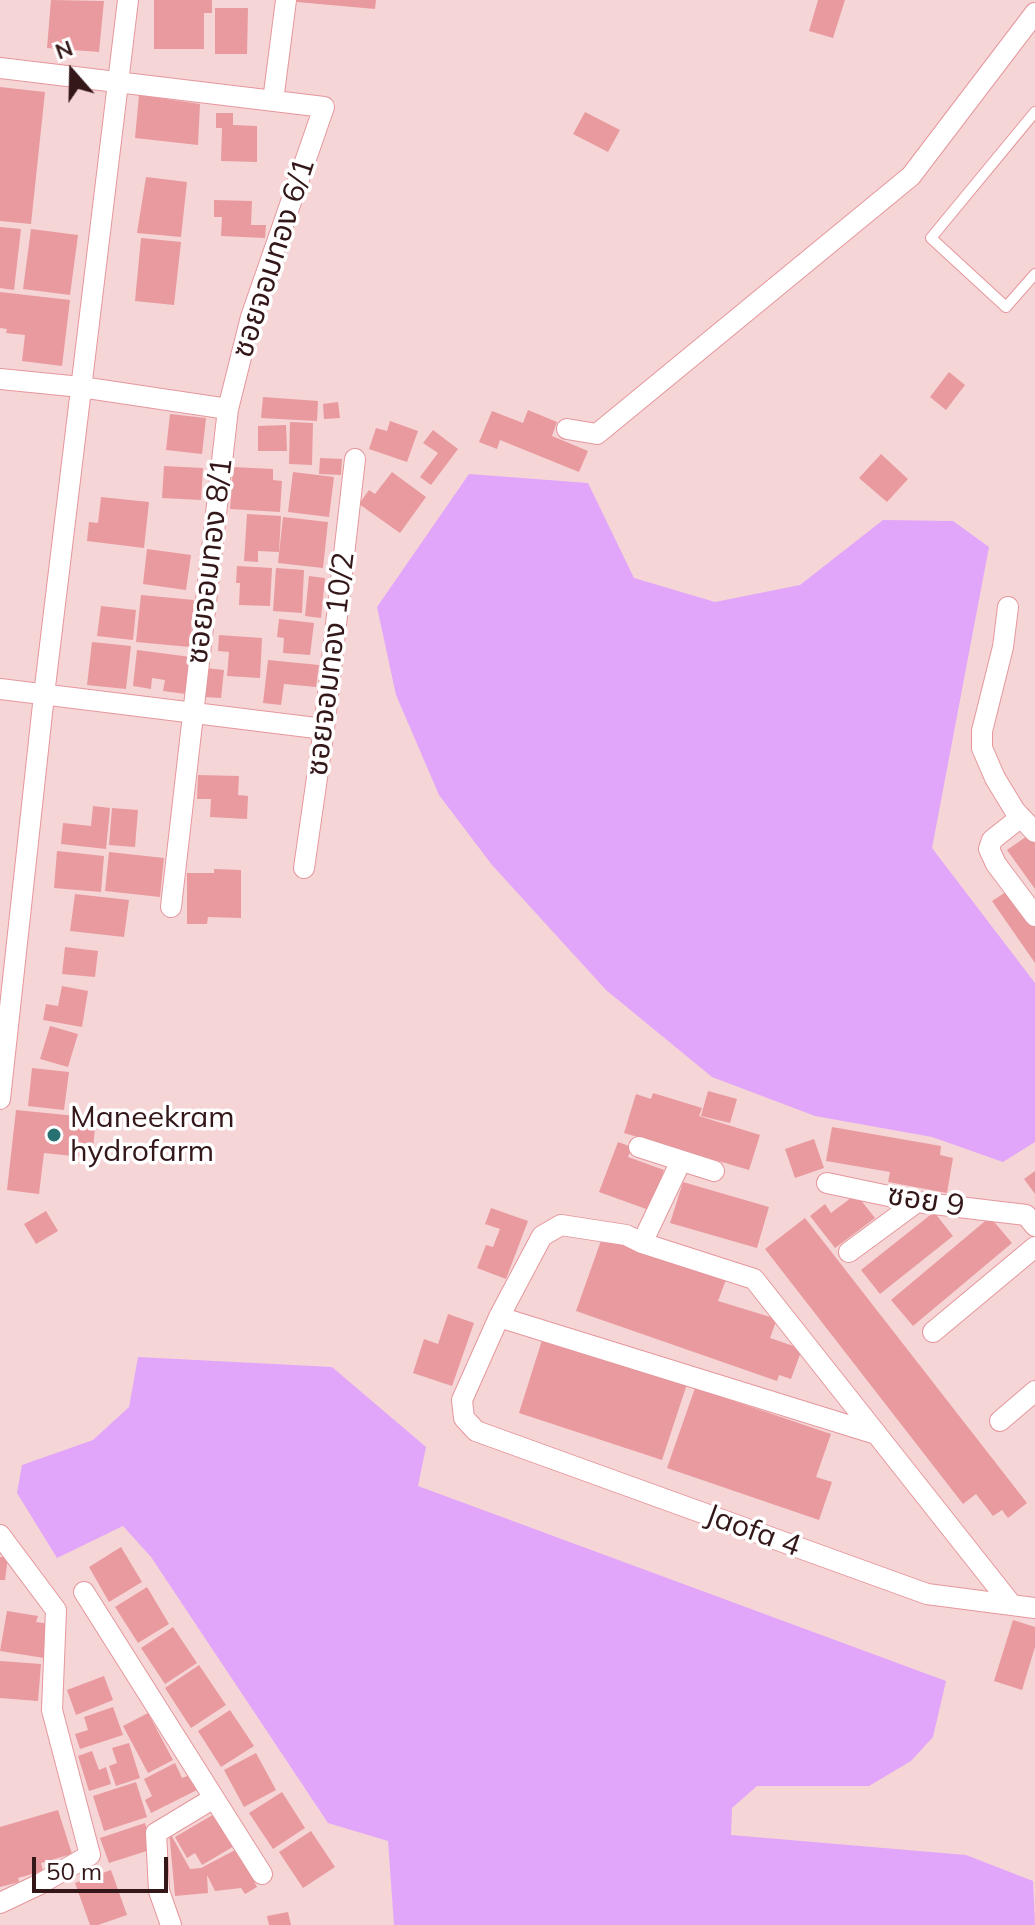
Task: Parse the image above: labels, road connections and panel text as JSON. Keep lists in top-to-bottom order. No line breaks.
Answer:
{"streets":{"street":["ซอยจอมทอง 6/1","ซอยจอมทอง 8/1","ซอยจอมทอง 10/2","ซอย 9","Jaofa 4"]},"crossings":[["ซอยจอมทอง 6/1","ซอยจอมทอง 8/1"]],"places":["Maneekram hydrofarm"],"scale_bar":"50 m","north":"top"}
